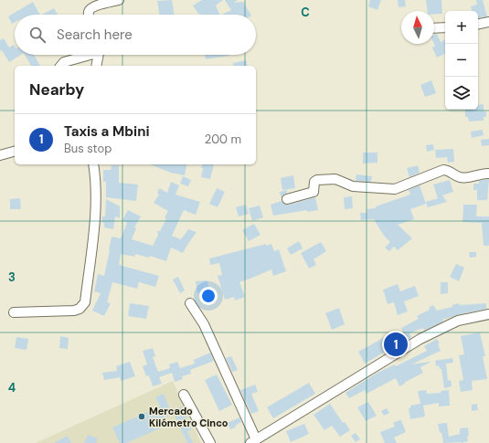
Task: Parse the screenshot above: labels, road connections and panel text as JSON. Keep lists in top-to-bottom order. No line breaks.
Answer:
{"places":["Mercado Kilómetro Cinco"],"north":"top","page":{"map_buttons":["+","−"],"search":"Search here","heading":"Nearby","list":[{"mark":"1","name":"Taxis a Mbini","note":"Bus stop","value":"200 m"}],"pins":"1"},"grid":{"columns":["C"],"rows":["3","4"]}}
